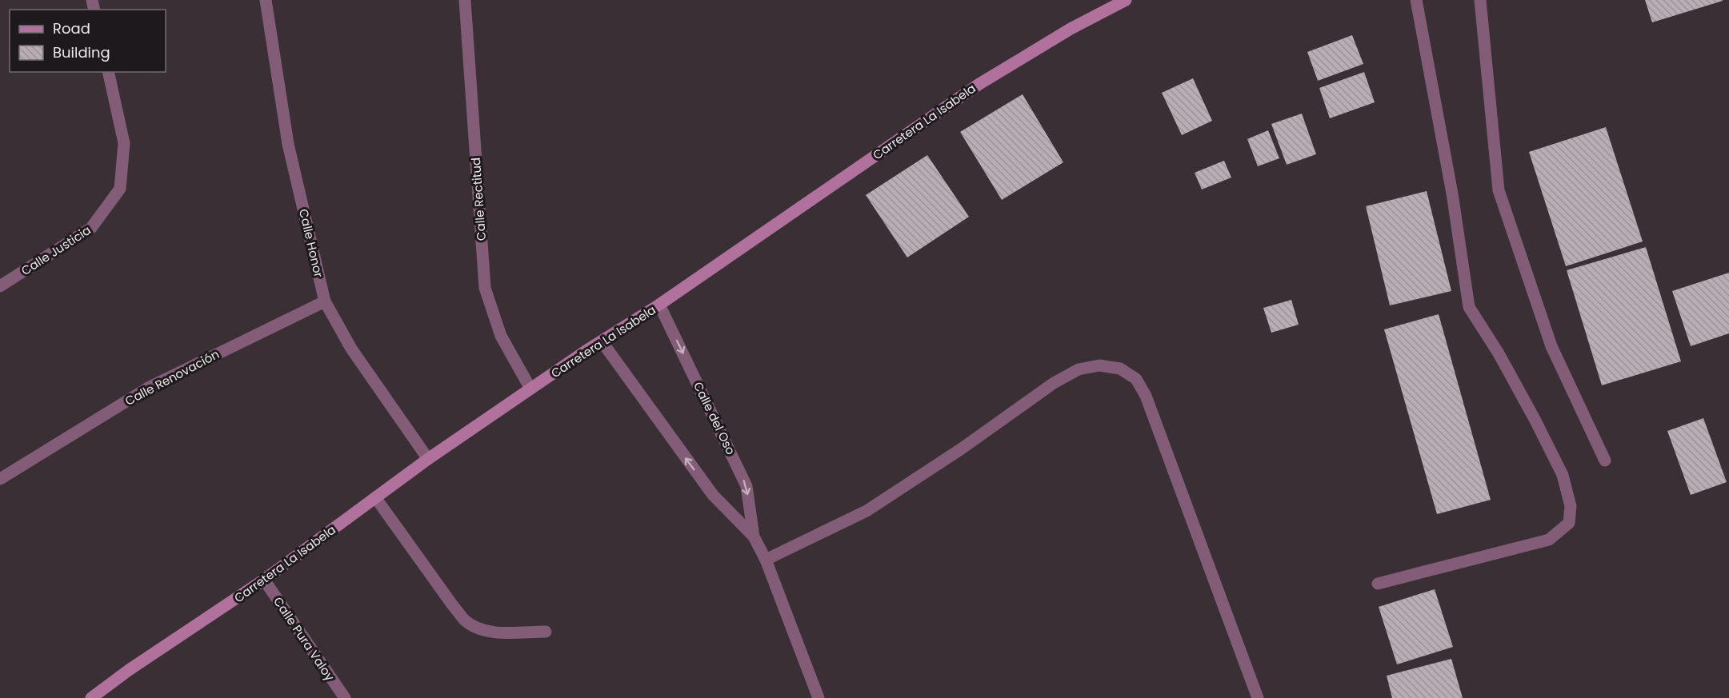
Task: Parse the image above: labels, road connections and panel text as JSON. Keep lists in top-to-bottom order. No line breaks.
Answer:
{"streets":{"main road":["Carretera La Isabela"],"street":["Calle Rectitud","Calle Honor","Calle Justicia","Calle Renovación","Calle del Oso","Calle Pura Valoy"]},"crossings":[["Carretera La Isabela","Calle Rectitud"],["Carretera La Isabela","Calle Honor"],["Carretera La Isabela","Calle del Oso"],["Carretera La Isabela","Calle Pura Valoy"],["Calle Honor","Calle Renovación"]],"legend":["Road","Building"]}
